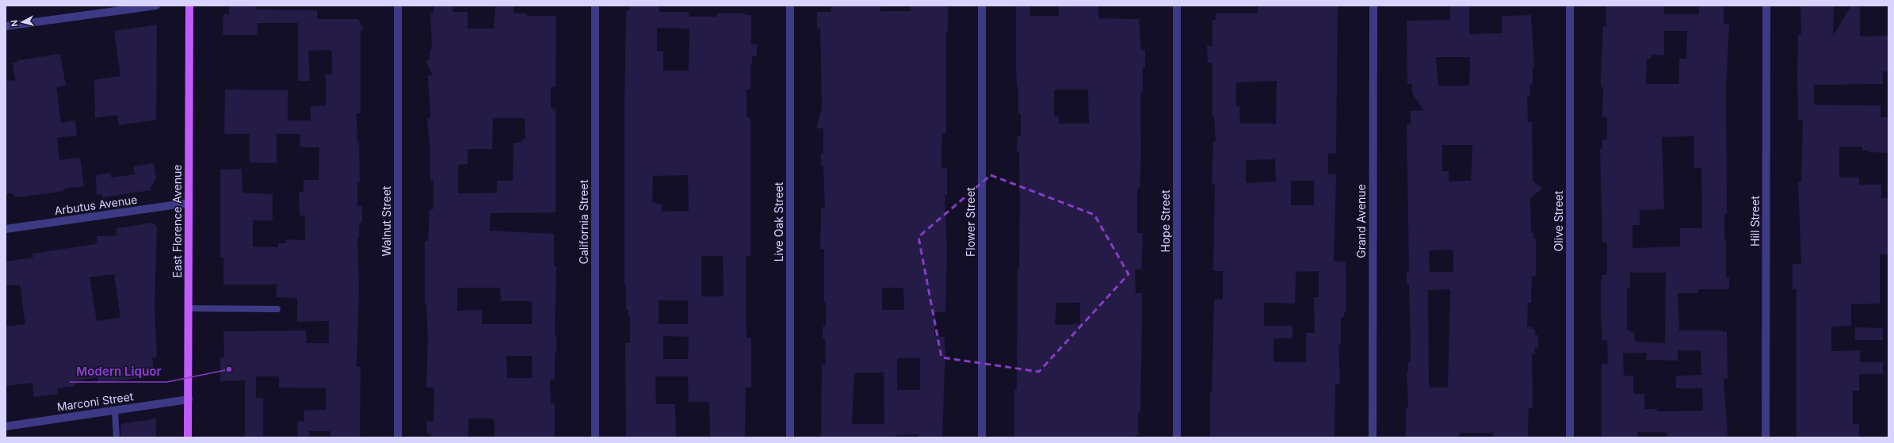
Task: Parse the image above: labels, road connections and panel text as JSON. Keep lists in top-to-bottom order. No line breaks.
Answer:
{"streets":{"main road":["East Florence Avenue"],"street":["Arbutus Avenue","Walnut Street","Hope Street","Grand Avenue","Olive Street","Hill Street","California Street","Live Oak Street","Flower Street","Marconi Street"]},"crossings":[["Arbutus Avenue","East Florence Avenue"],["East Florence Avenue","Marconi Street"]],"places":["Modern Liquor"],"north":"left"}
